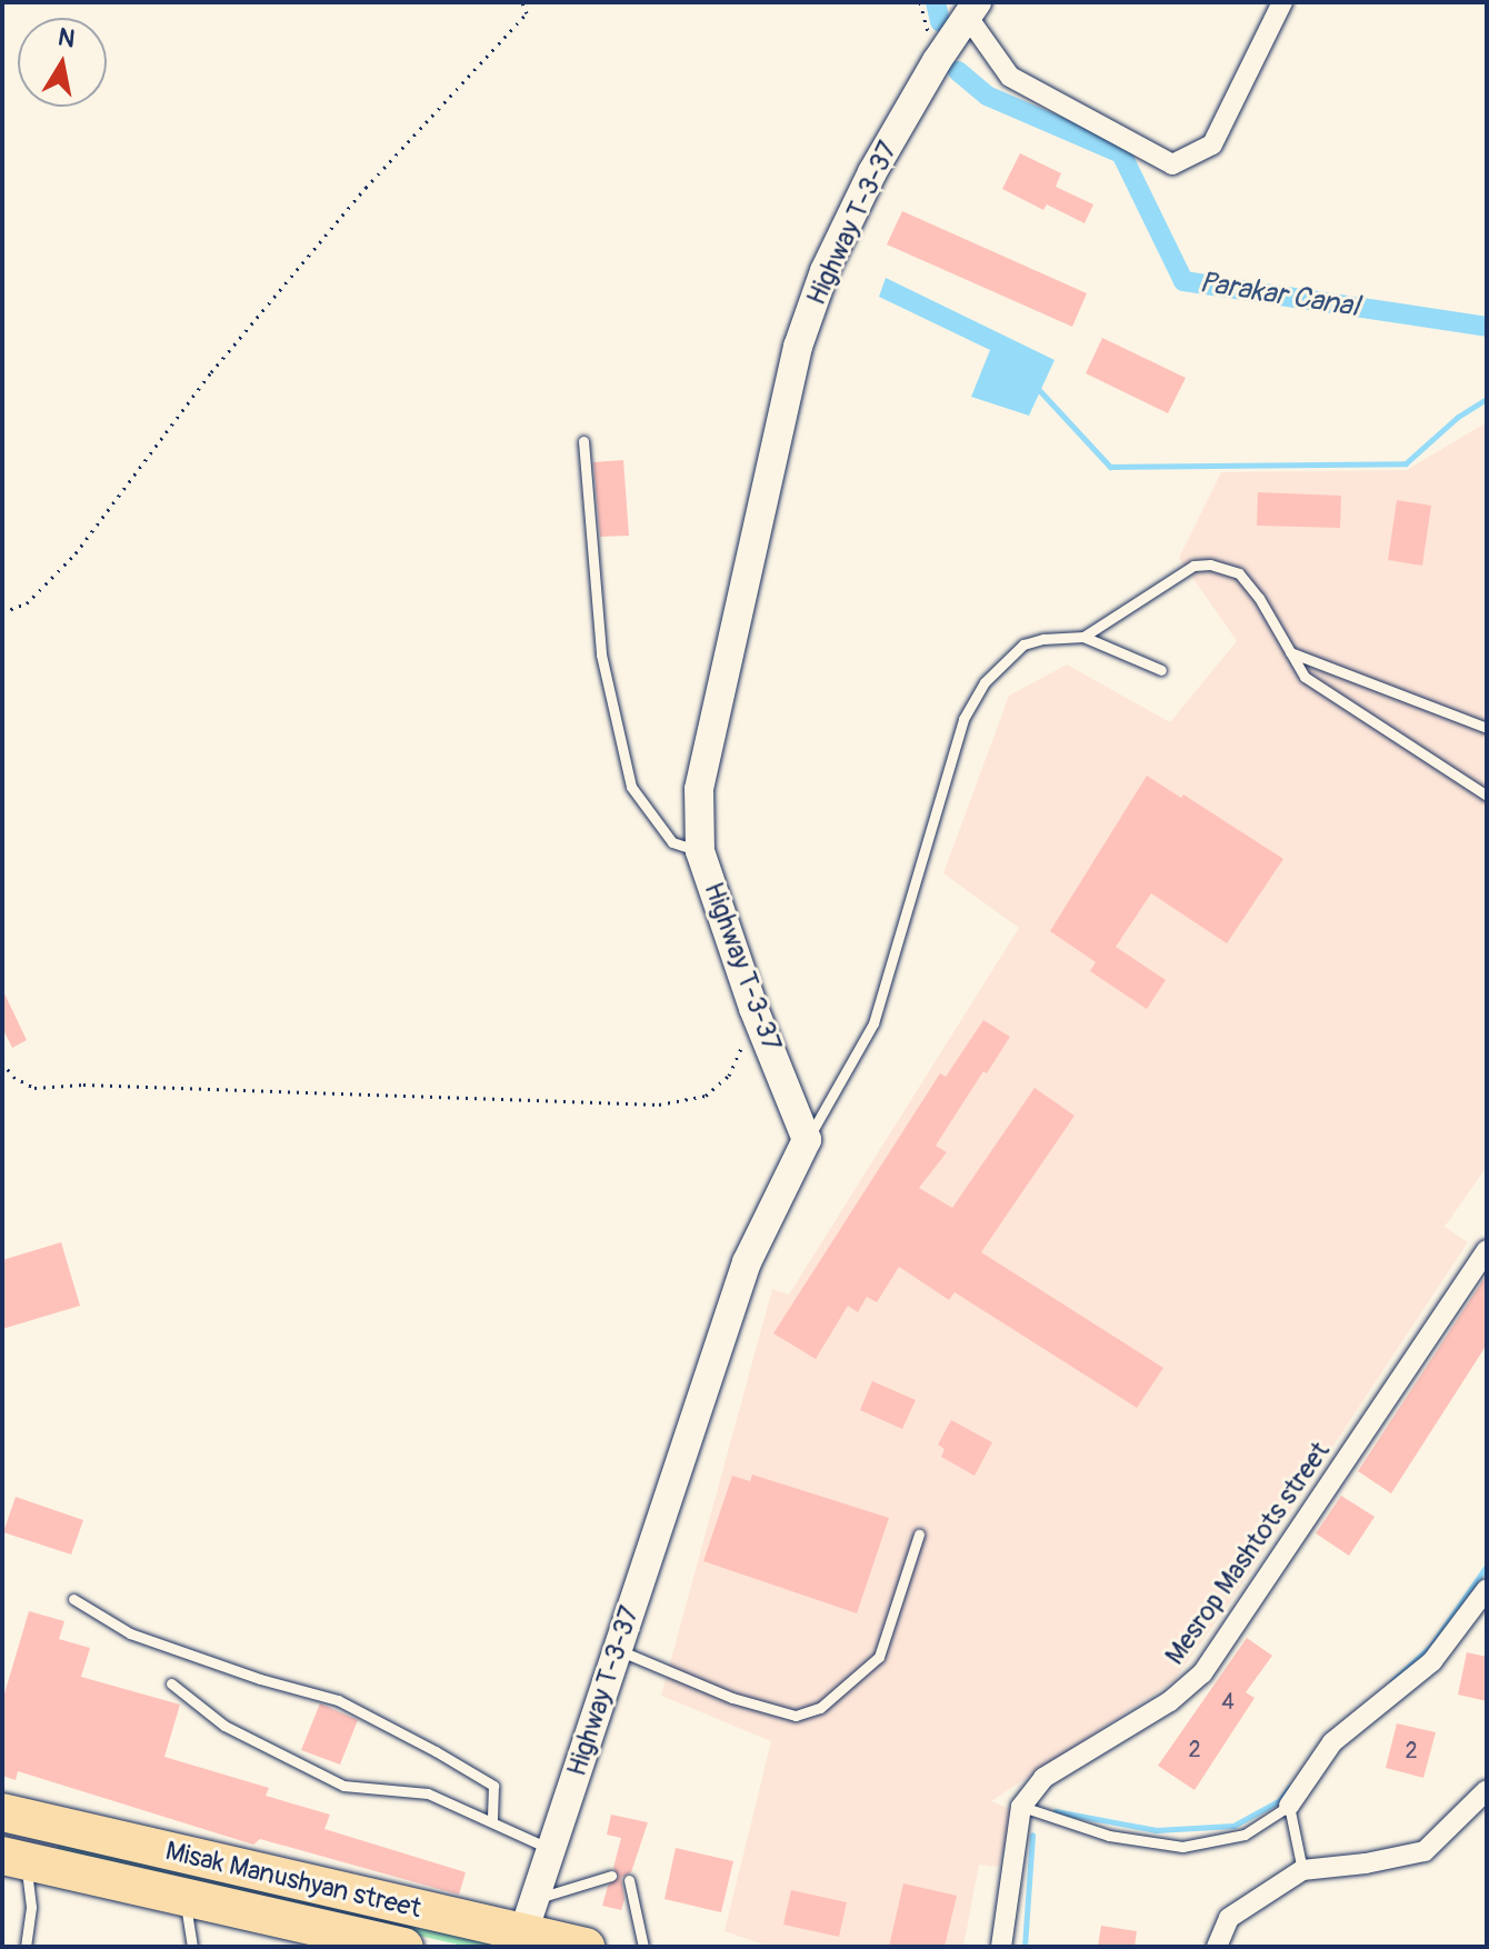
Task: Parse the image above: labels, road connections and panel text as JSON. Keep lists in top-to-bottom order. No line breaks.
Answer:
{"streets":{"highway":["Misak Manushyan street"],"main road":["Highway T-3-37"],"street":["Mesrop Mashtots street"]},"crossings":[["Highway T-3-37","Misak Manushyan street"]],"water":["Parakar Canal"],"house_numbers":["4","2","2"],"north":"top"}
